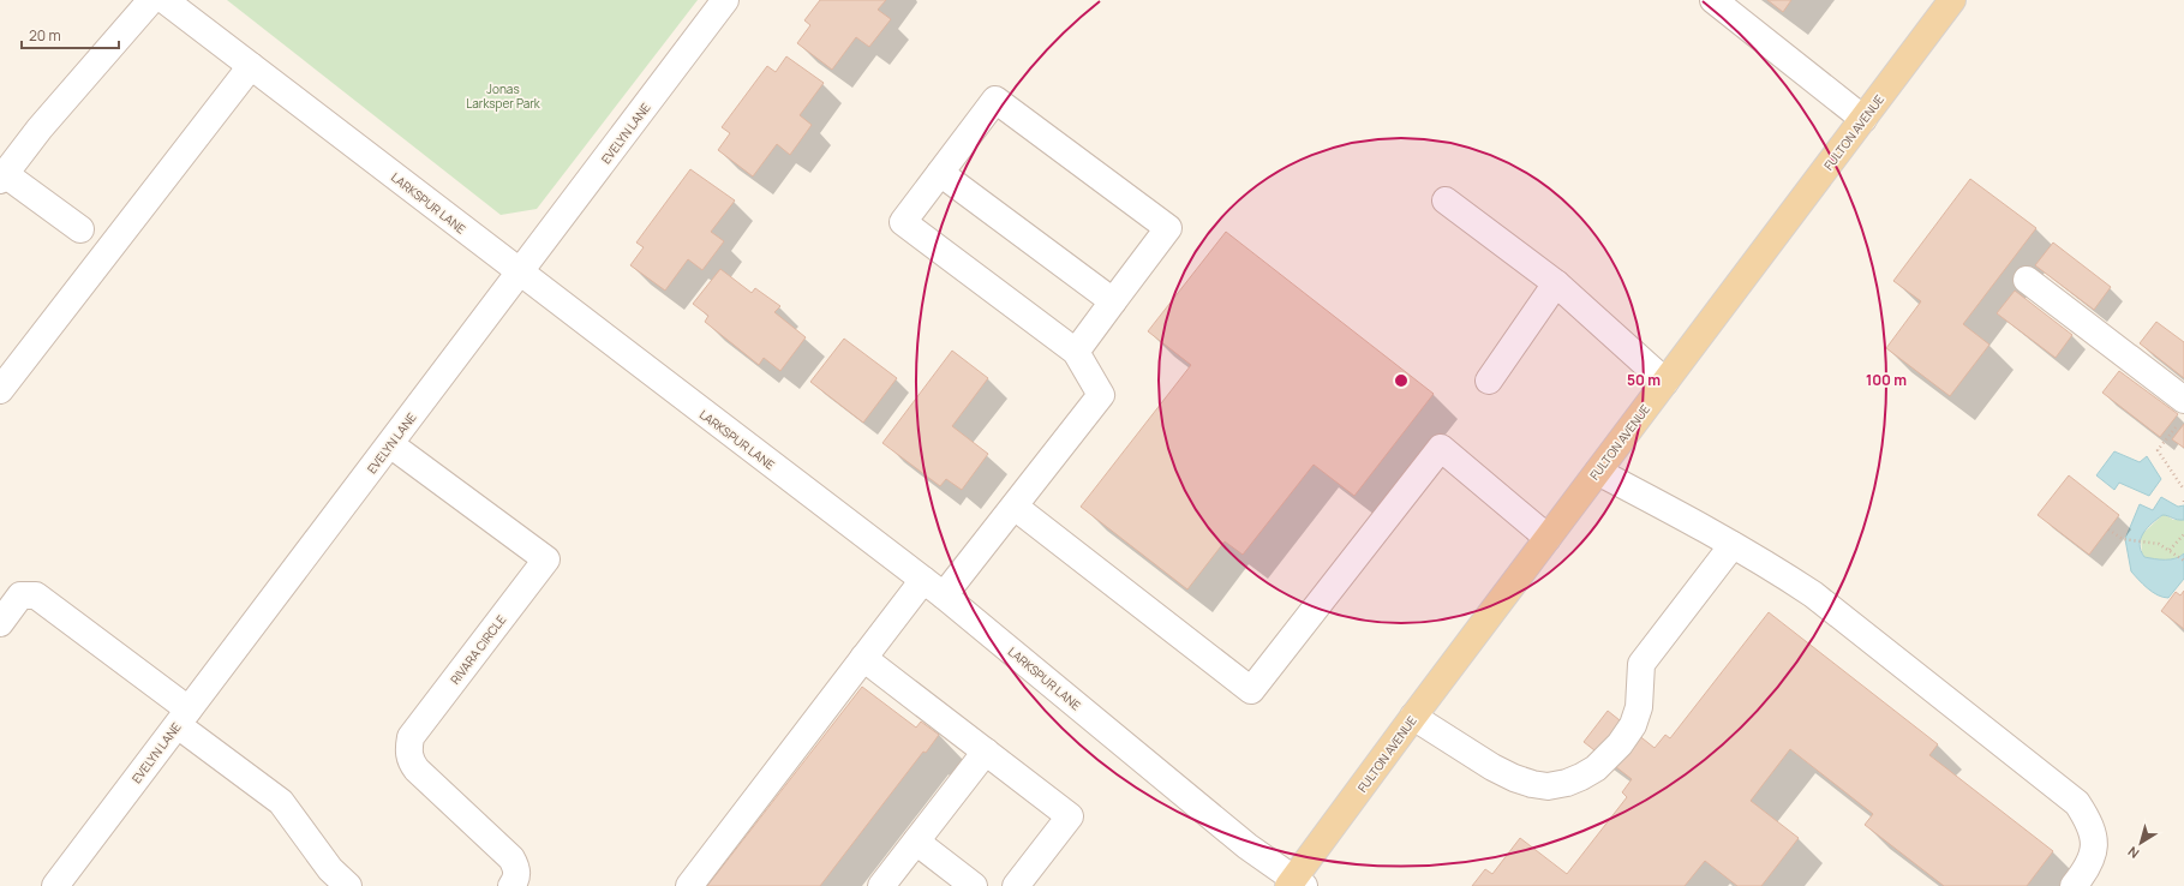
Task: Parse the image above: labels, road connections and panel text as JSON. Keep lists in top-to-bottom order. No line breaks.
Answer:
{"streets":{"main road":["FULTON AVENUE"],"street":["EVELYN LANE","LARKSPUR LANE","RIVARA CIRCLE"]},"crossings":[["FULTON AVENUE","LARKSPUR LANE"],["EVELYN LANE","LARKSPUR LANE"],["EVELYN LANE","RIVARA CIRCLE"]],"parks":["Jonas Larksper Park"],"scale_bar":"20 m","north":"bottom left","rings":["50 m","100 m"]}
